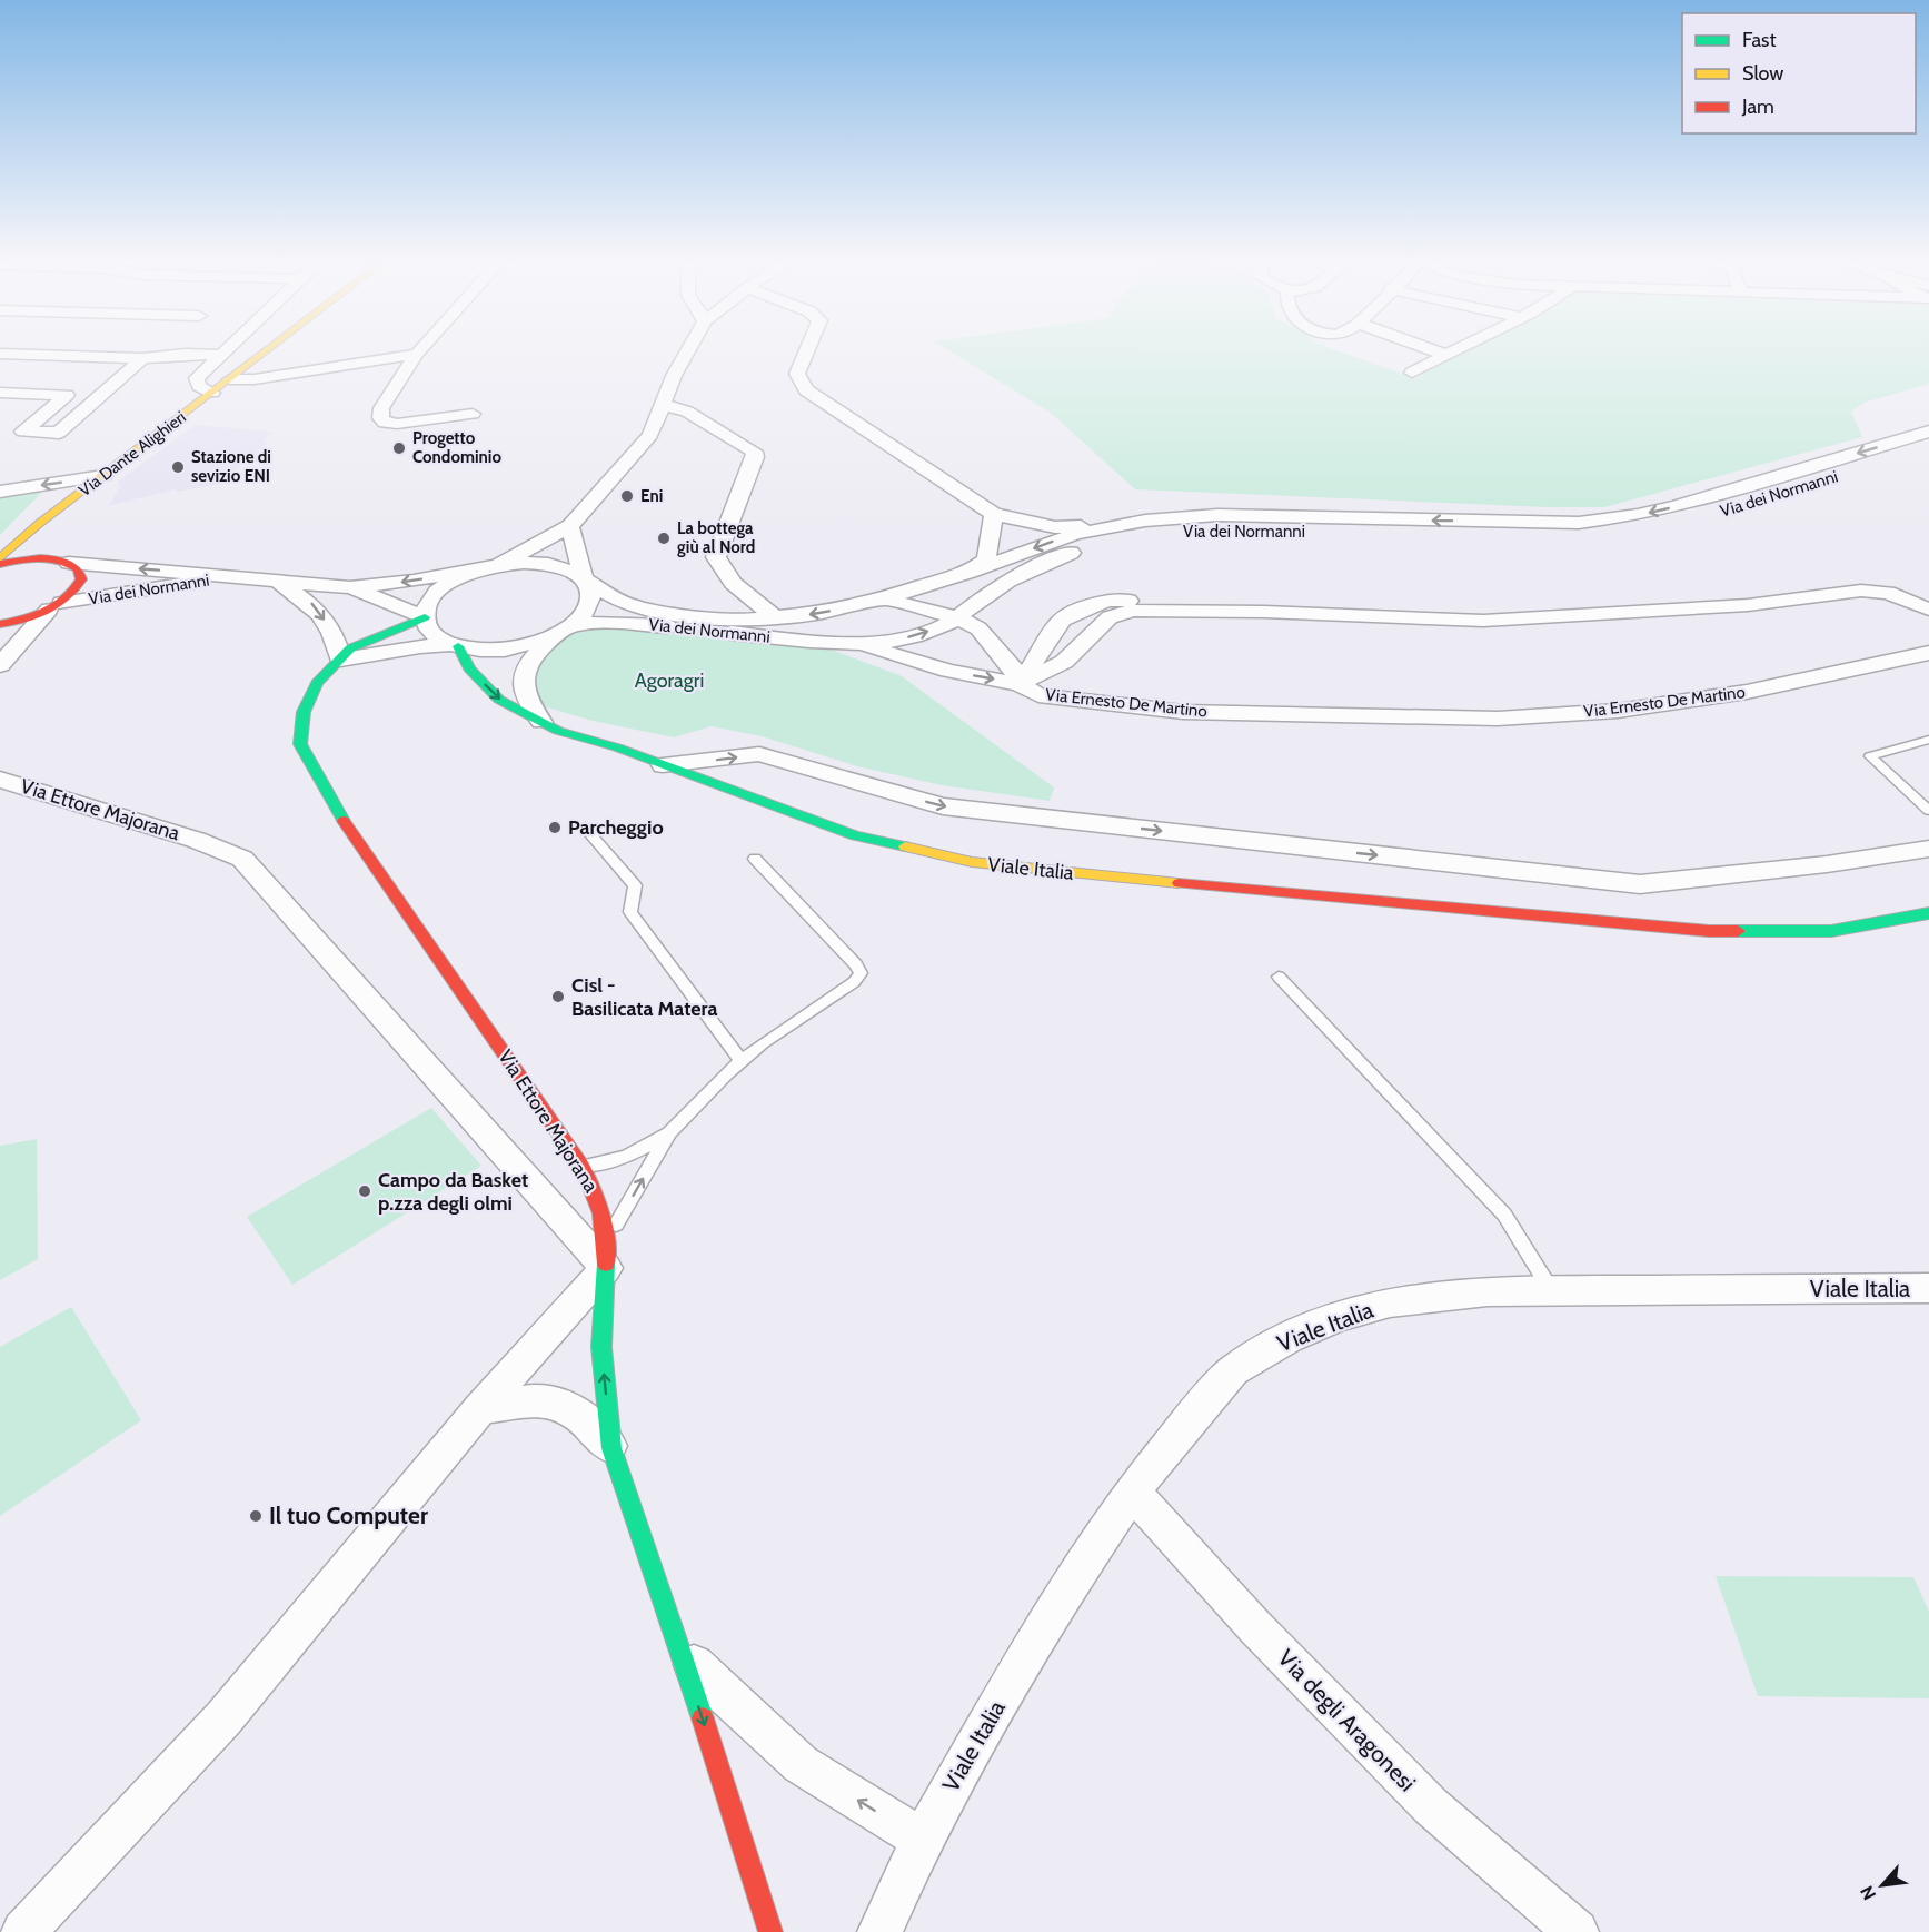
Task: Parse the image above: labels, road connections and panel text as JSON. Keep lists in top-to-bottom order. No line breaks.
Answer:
{"streets":{"street":["Via Dante Alighieri","Via dei Normanni","Via Ernesto De Martino","Via Ettore Majorana","Viale Italia","Via degli Aragonesi"]},"crossings":[["Viale Italia","Via degli Aragonesi"]],"parks":["Agoragri"],"places":["Progetto Condominio","Stazione di sevizio ENI","Eni","La bottega giù al Nord","Parcheggio","Cisl - Basilicata Matera","Campo da Basket p.zza degli olmi","Il tuo Computer"],"legend":["Fast","Slow","Jam"],"north":"bottom left"}
